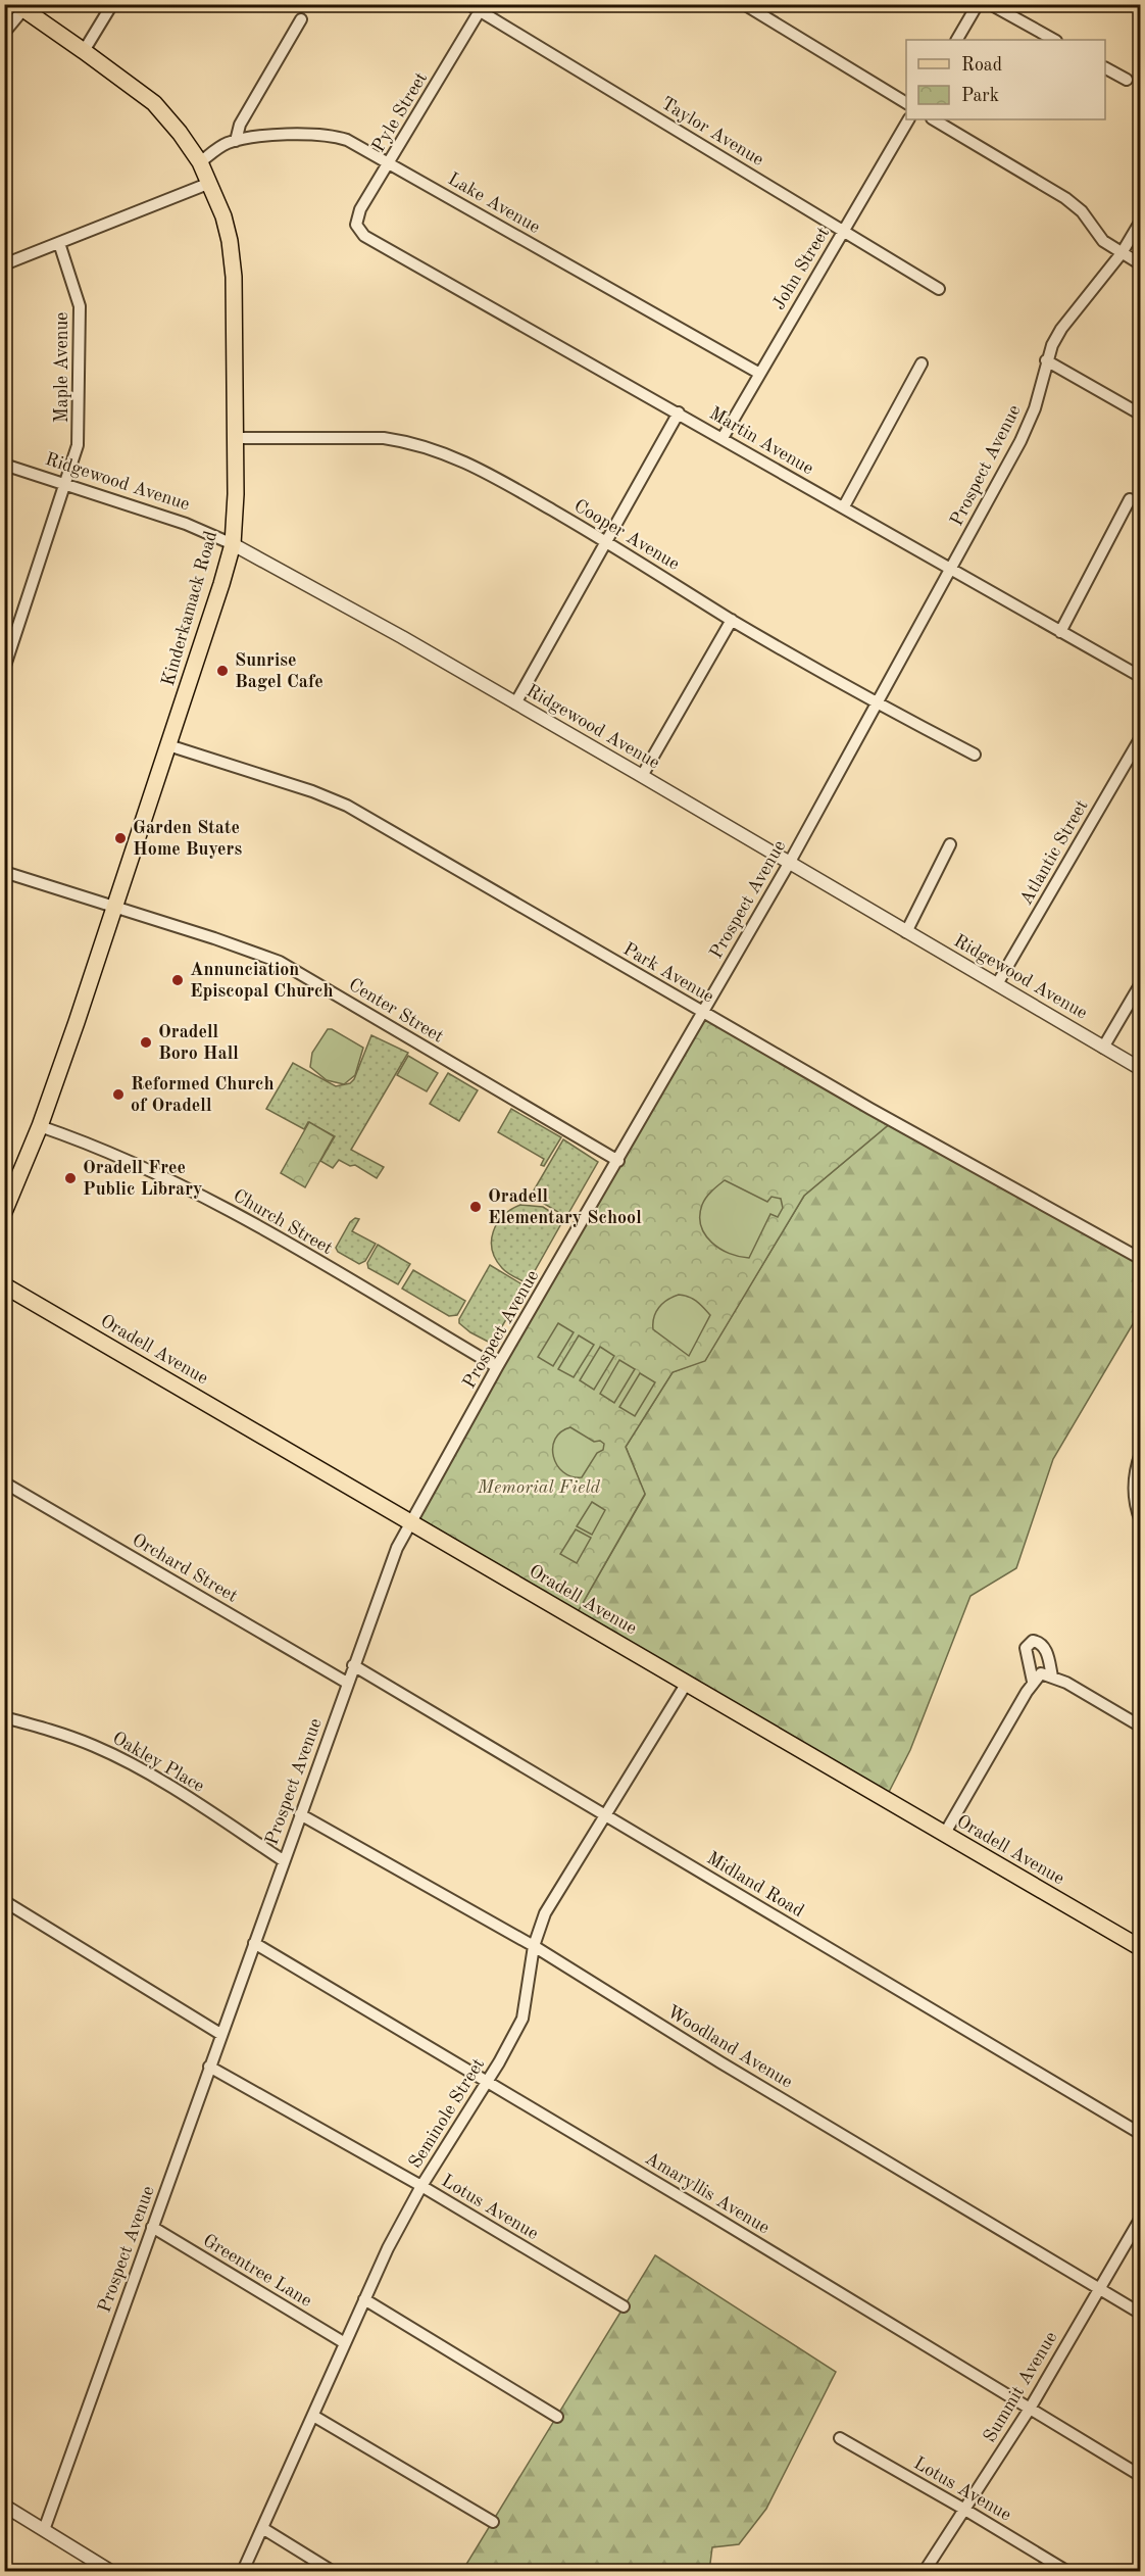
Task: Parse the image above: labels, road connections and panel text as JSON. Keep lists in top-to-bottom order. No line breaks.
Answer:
{"streets":{"main road":["Kinderkamack Road","Oradell Avenue"],"street":["Pyle Street","Taylor Avenue","Lake Avenue","John Street","Maple Avenue","Martin Avenue","Prospect Avenue","Ridgewood Avenue","Cooper Avenue","Atlantic Street","Park Avenue","Center Street","Church Street","Orchard Street","Oakley Place","Midland Road","Woodland Avenue","Seminole Street","Amaryllis Avenue","Lotus Avenue","Greentree Lane","Summit Avenue"]},"crossings":[["Pyle Street","Taylor Avenue"],["Pyle Street","Lake Avenue"],["Pyle Street","Martin Avenue"],["Taylor Avenue","John Street"],["Lake Avenue","John Street"],["Lake Avenue","Kinderkamack Road"],["John Street","Martin Avenue"],["Maple Avenue","Ridgewood Avenue"],["Martin Avenue","Prospect Avenue"],["Prospect Avenue","Ridgewood Avenue"],["Prospect Avenue","Cooper Avenue"],["Prospect Avenue","Park Avenue"],["Prospect Avenue","Center Street"],["Prospect Avenue","Church Street"],["Prospect Avenue","Oradell Avenue"],["Prospect Avenue","Orchard Street"],["Prospect Avenue","Oakley Place"],["Prospect Avenue","Midland Road"],["Prospect Avenue","Woodland Avenue"],["Prospect Avenue","Amaryllis Avenue"],["Prospect Avenue","Lotus Avenue"],["Prospect Avenue","Greentree Lane"],["Ridgewood Avenue","Kinderkamack Road"],["Ridgewood Avenue","Atlantic Street"],["Cooper Avenue","Kinderkamack Road"],["Kinderkamack Road","Park Avenue"],["Kinderkamack Road","Center Street"],["Kinderkamack Road","Church Street"],["Oradell Avenue","Seminole Street"],["Midland Road","Seminole Street"],["Woodland Avenue","Seminole Street"],["Woodland Avenue","Summit Avenue"],["Seminole Street","Amaryllis Avenue"],["Seminole Street","Lotus Avenue"],["Seminole Street","Greentree Lane"],["Amaryllis Avenue","Summit Avenue"],["Lotus Avenue","Summit Avenue"]],"parks":["Memorial Field"],"places":["Sunrise Bagel Cafe","Garden State Home Buyers","Annunciation Episcopal Church","Oradell Boro Hall","Reformed Church of Oradell","Oradell Free Public Library","Oradell Elementary School"],"legend":["Road","Park"]}
